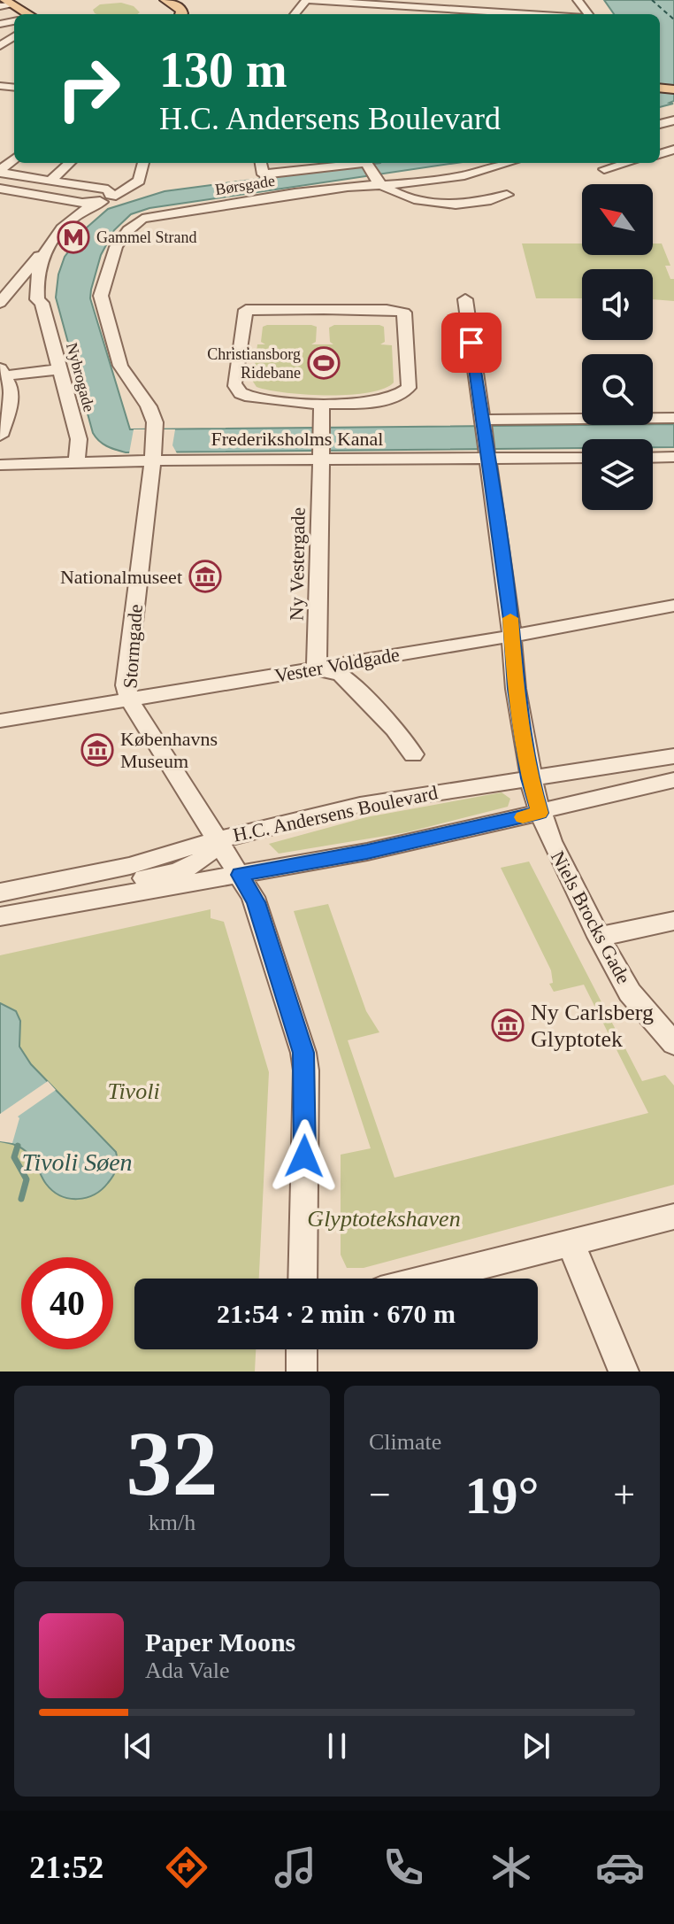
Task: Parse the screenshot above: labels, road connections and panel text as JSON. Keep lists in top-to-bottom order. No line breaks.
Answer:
{"streets":{"street":["Børsgade","Nybrogade","Frederiksholms Kanal","Ny Vestergade","Stormgade","Vester Voldgade","H.C. Andersens Boulevard","Niels Brocks Gade"]},"crossings":[["Børsgade","Stormgade"],["Nybrogade","Frederiksholms Kanal"],["Frederiksholms Kanal","Ny Vestergade"],["Frederiksholms Kanal","Stormgade"],["Frederiksholms Kanal","Niels Brocks Gade"],["Ny Vestergade","Vester Voldgade"],["Stormgade","Vester Voldgade"],["Stormgade","H.C. Andersens Boulevard"],["Vester Voldgade","Niels Brocks Gade"],["H.C. Andersens Boulevard","Niels Brocks Gade"]],"water":["Tivoli Søen"],"parks":["Tivoli","Glyptotekshaven"],"places":{"metro station":["Gammel Strand"],"sports":["Christiansborg Ridebane"],"museum":["Nationalmuseet","Københavns Museum","Ny Carlsberg Glyptotek"]},"north":"top left","page":{"turn":["130 m","H.C. Andersens Boulevard"],"limit":"40","trip":"21:54 · 2 min · 670 m","tile":[["32","km/h"],"Climate"],"heat":["−","19°","+"],"song":["Paper Moons","Ada Vale"],"tabs":"21:52"}}
